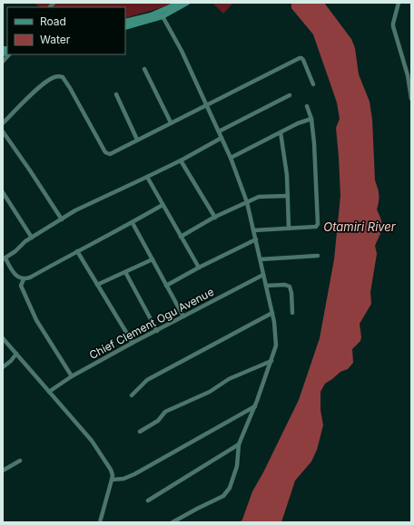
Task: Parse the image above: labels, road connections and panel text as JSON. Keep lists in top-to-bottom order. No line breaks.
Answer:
{"streets":{"street":["Chief Clement Ogu Avenue"]},"water":["Otamiri River"],"legend":["Road","Water"]}
